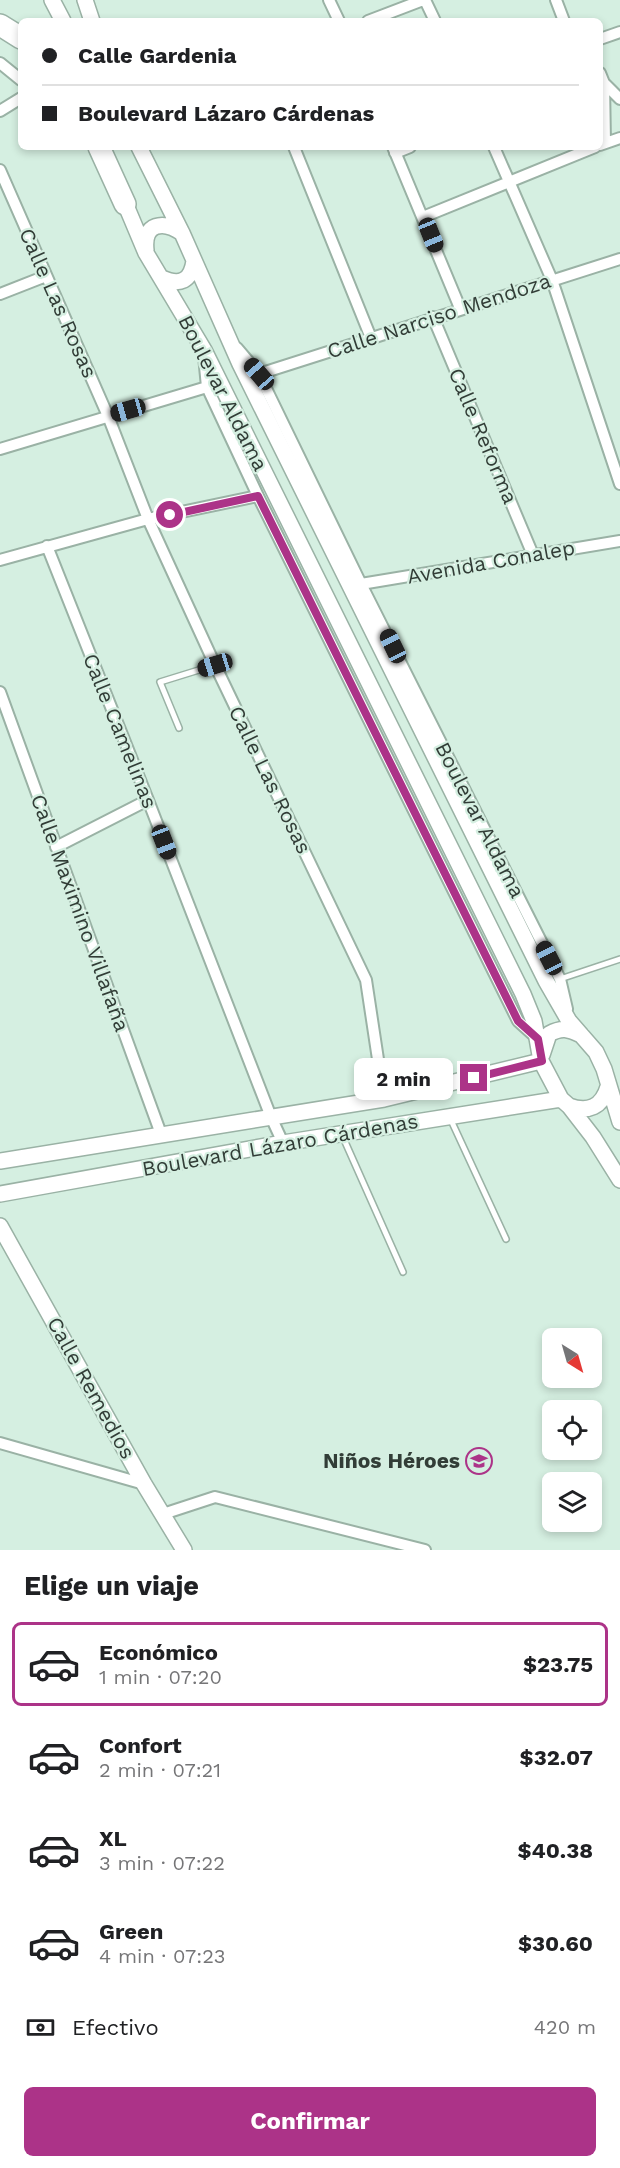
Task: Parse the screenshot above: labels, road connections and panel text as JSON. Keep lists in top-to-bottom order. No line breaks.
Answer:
{"streets":{"street":["Calle Las Rosas","Calle Narciso Mendoza","Boulevar Aldama","Calle Reforma","Avenida Conalep","Calle Camelinas","Calle Maximino Villafaña","Boulevard Lázaro Cárdenas","Calle Remedios"]},"crossings":[["Calle Las Rosas","Boulevard Lázaro Cárdenas"],["Calle Narciso Mendoza","Boulevar Aldama"],["Calle Narciso Mendoza","Calle Reforma"],["Boulevar Aldama","Avenida Conalep"],["Boulevar Aldama","Boulevard Lázaro Cárdenas"],["Calle Reforma","Avenida Conalep"],["Calle Camelinas","Boulevard Lázaro Cárdenas"],["Calle Maximino Villafaña","Boulevard Lázaro Cárdenas"]],"places":{"school or university":["Niños Héroes"]},"north":"bottom right","page":{"banner":["Calle Gardenia","Boulevard Lázaro Cárdenas"],"bubble":"2 min","heading":"Elige un viaje","list":[{"name":"Económico","note":"1 min · 07:20","value":"$23.75"},{"name":"Confort","note":"2 min · 07:21","value":"$32.07"},{"name":"XL","note":"3 min · 07:22","value":"$40.38"},{"name":"Green","note":"4 min · 07:23","value":"$30.60"}],"pay":["Efectivo","420 m"],"buttons":"Confirmar"}}
